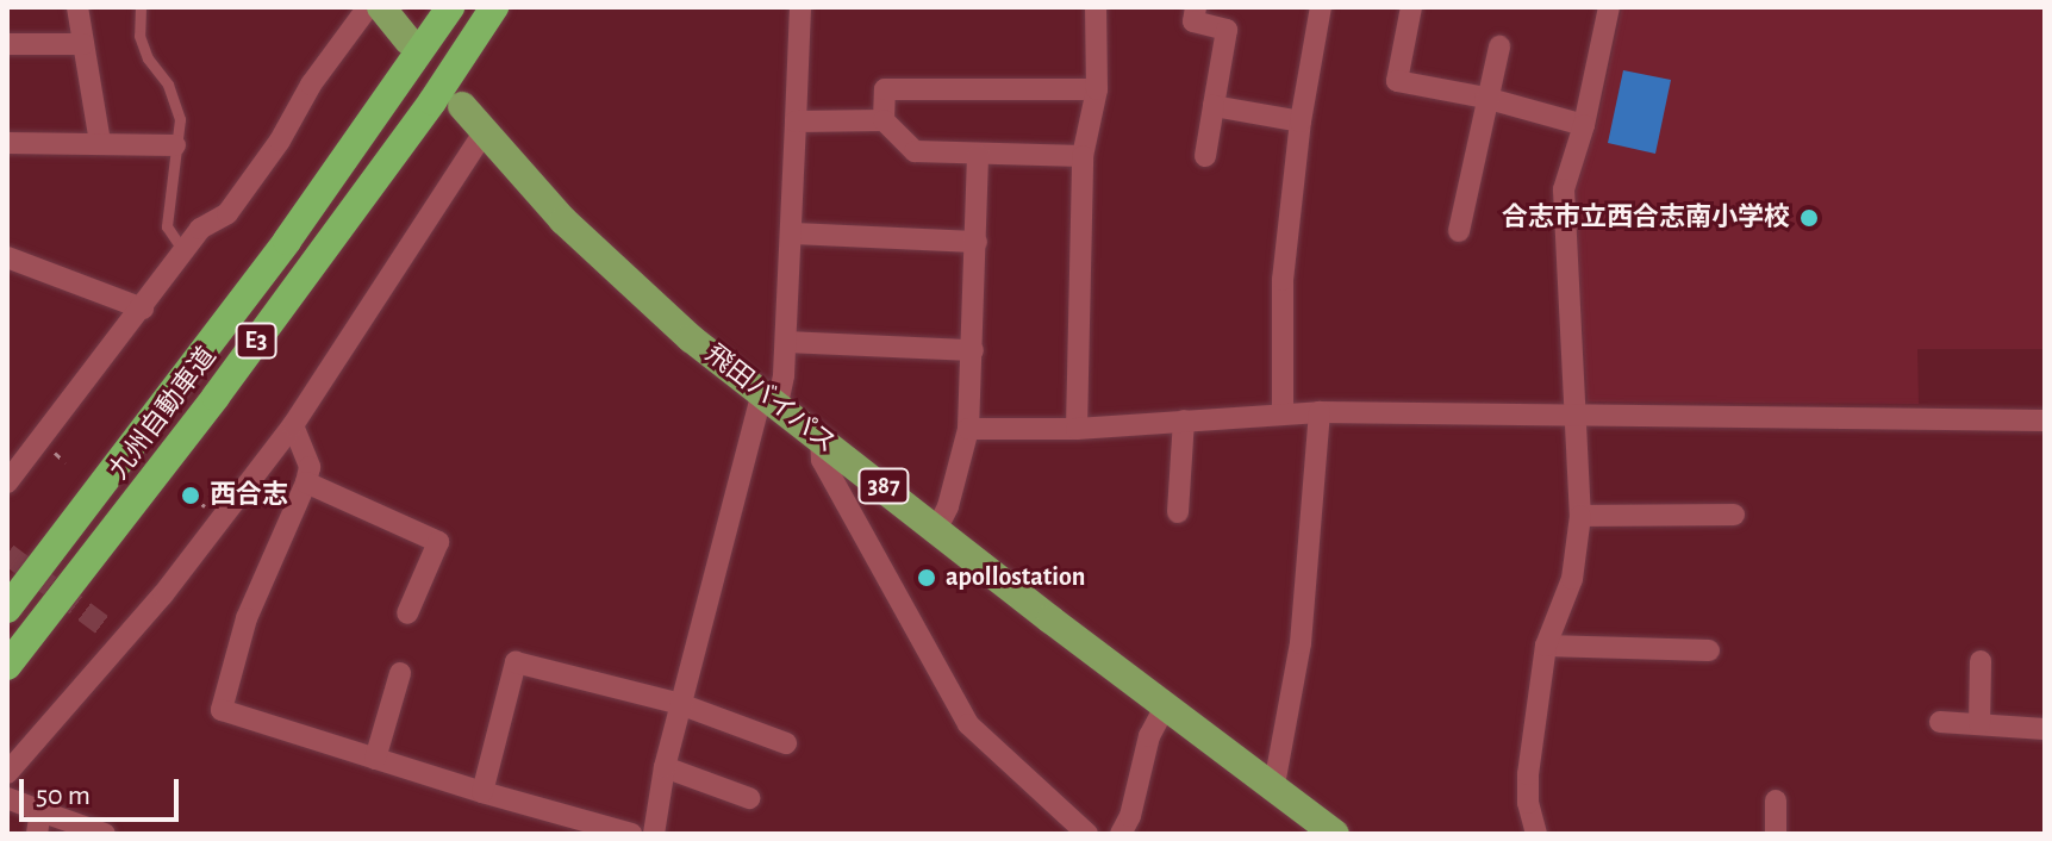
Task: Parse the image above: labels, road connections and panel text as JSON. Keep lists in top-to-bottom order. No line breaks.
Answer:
{"streets":{"highway":["E3","飛田バイパス","九州自動車道","387"]},"places":["合志市立西合志南小学校","西合志","apollostation"],"scale_bar":"50 m"}
